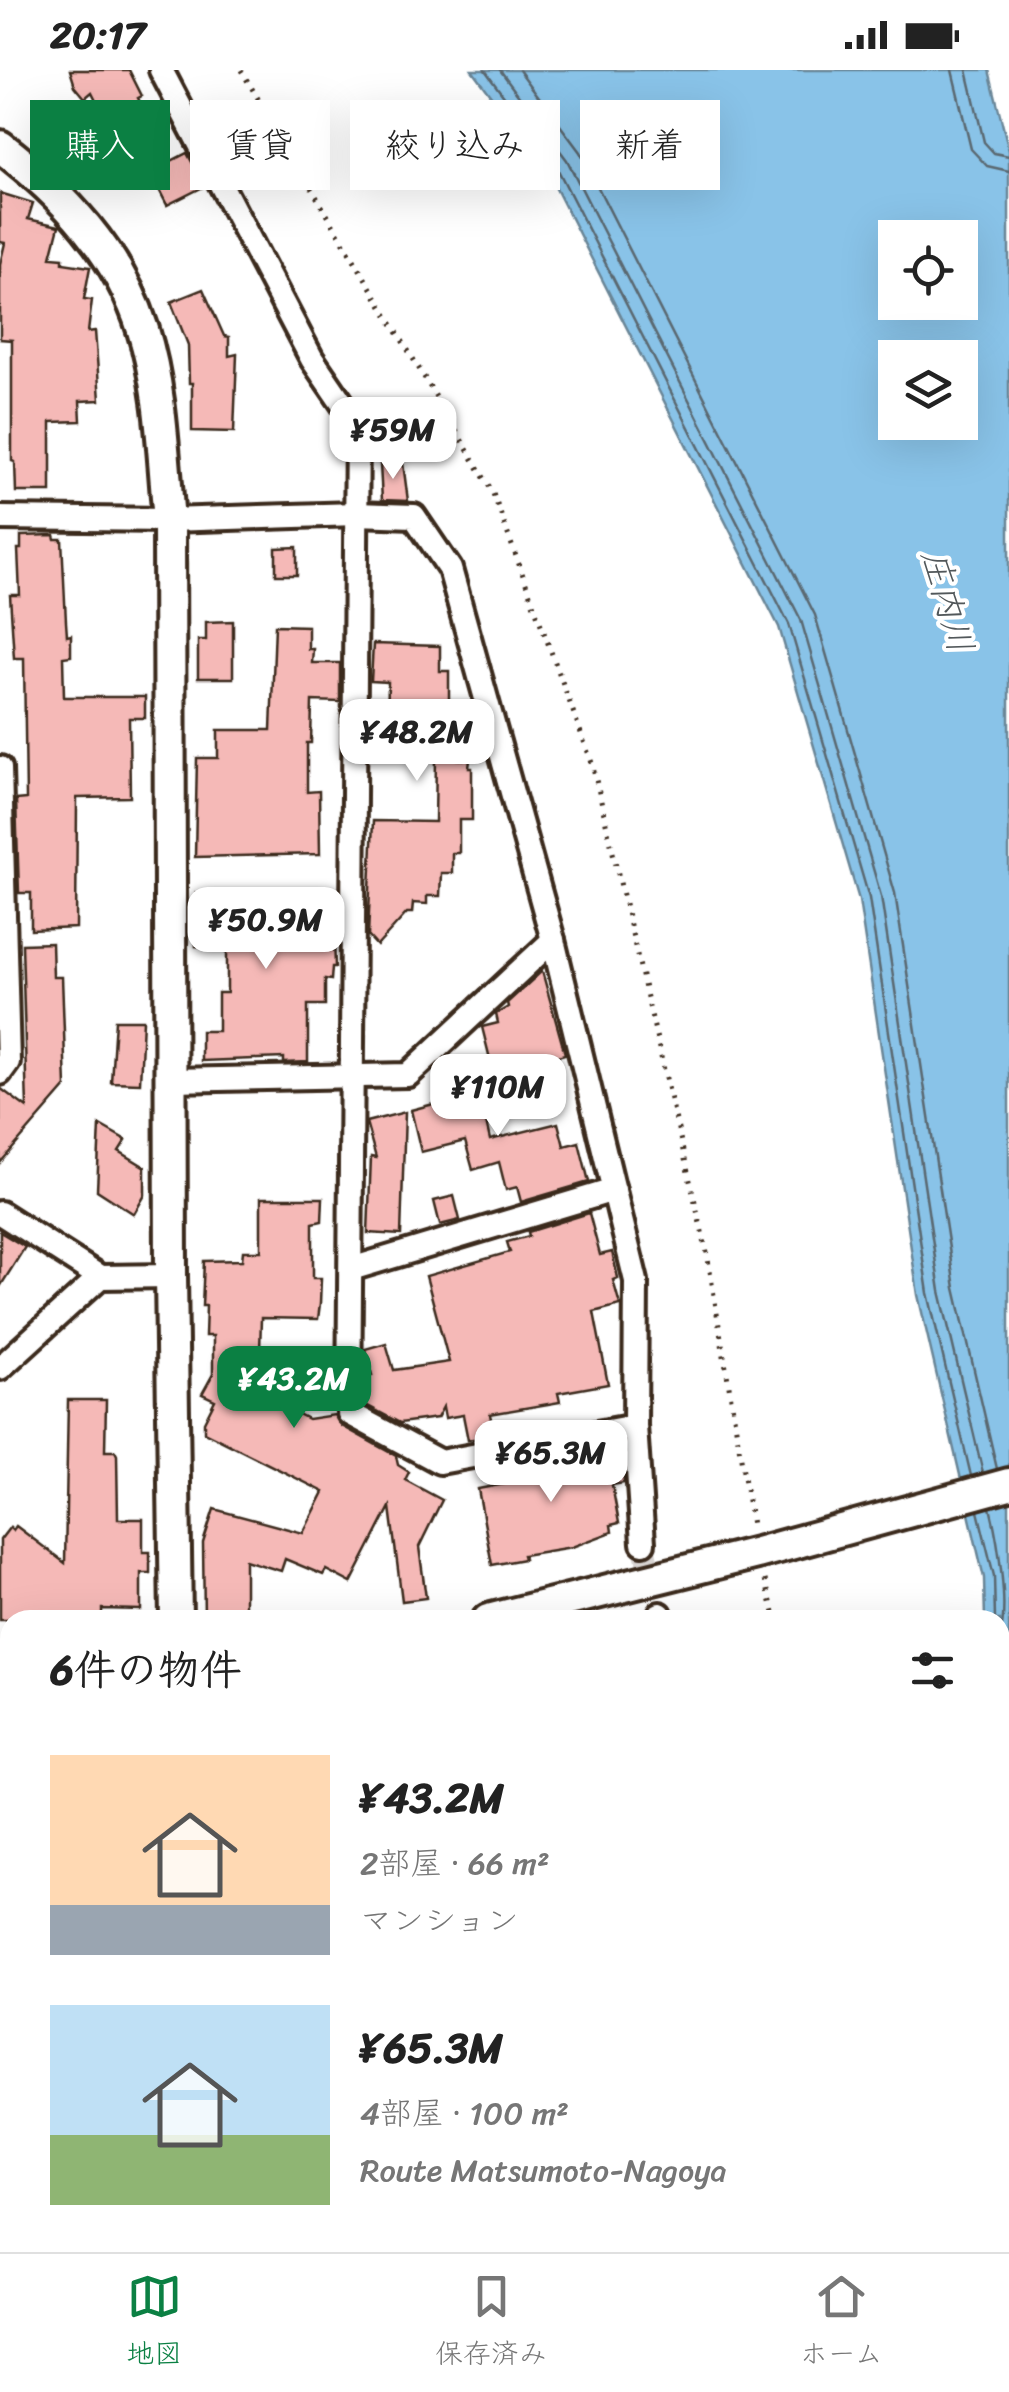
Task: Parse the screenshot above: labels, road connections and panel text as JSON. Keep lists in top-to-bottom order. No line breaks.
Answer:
{"water":["庄内川"],"page":{"status":"20:17","chip":["購入","賃貸","絞り込み","新着"],"price":["¥59M","¥48.2M","¥50.9M","¥110M","¥43.2M","¥65.3M"],"heading":"6件の物件","list":[{"name":"¥43.2M","note":"2部屋 · 66 m² · マンション"},{"name":"¥65.3M","note":"4部屋 · 100 m² · Route Matsumoto-Nagoya"}],"tabs":["地図","保存済み","ホーム"]}}
